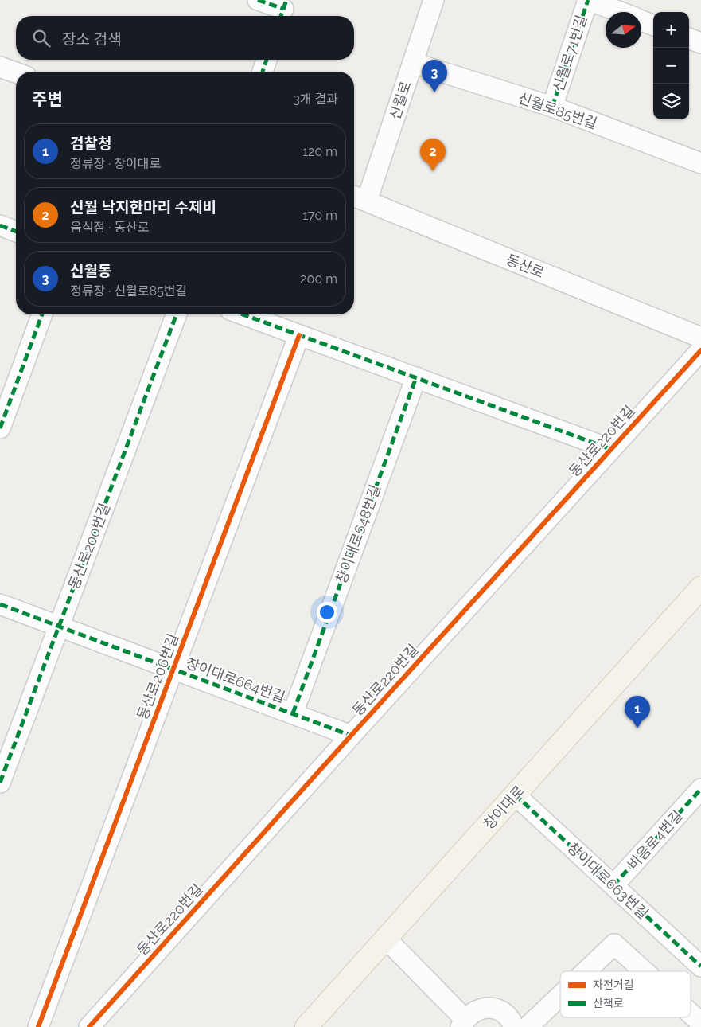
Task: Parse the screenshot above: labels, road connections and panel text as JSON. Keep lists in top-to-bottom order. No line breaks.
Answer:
{"streets":{"main road":["창이대로"],"street":["신월로71번길","신월로","신월로85번길","동산로","동산로220번길","창이대로648번길","동산로200번길","동산로206번길","창이대로664번길","비음로4번길","창이대로663번길"]},"crossings":[["신월로71번길","신월로85번길"],["신월로","신월로85번길"],["신월로","동산로"],["동산로220번길","창이대로664번길"],["창이대로648번길","창이대로664번길"],["동산로200번길","창이대로664번길"],["동산로206번길","창이대로664번길"],["창이대로","창이대로663번길"],["비음로4번길","창이대로663번길"]],"legend":["자전거길","산책로"],"north":"right","page":{"map_buttons":["+","−"],"search":"장소 검색","pins":["3","2","1"],"heading":["주변","3개 결과"],"list":[{"mark":"1","name":"검찰청","note":"정류장 · 창이대로","value":"120 m"},{"mark":"2","name":"신월 낙지한마리 수제비","note":"음식점 · 동산로","value":"170 m"},{"mark":"3","name":"신월동","note":"정류장 · 신월로85번길","value":"200 m"}]}}
